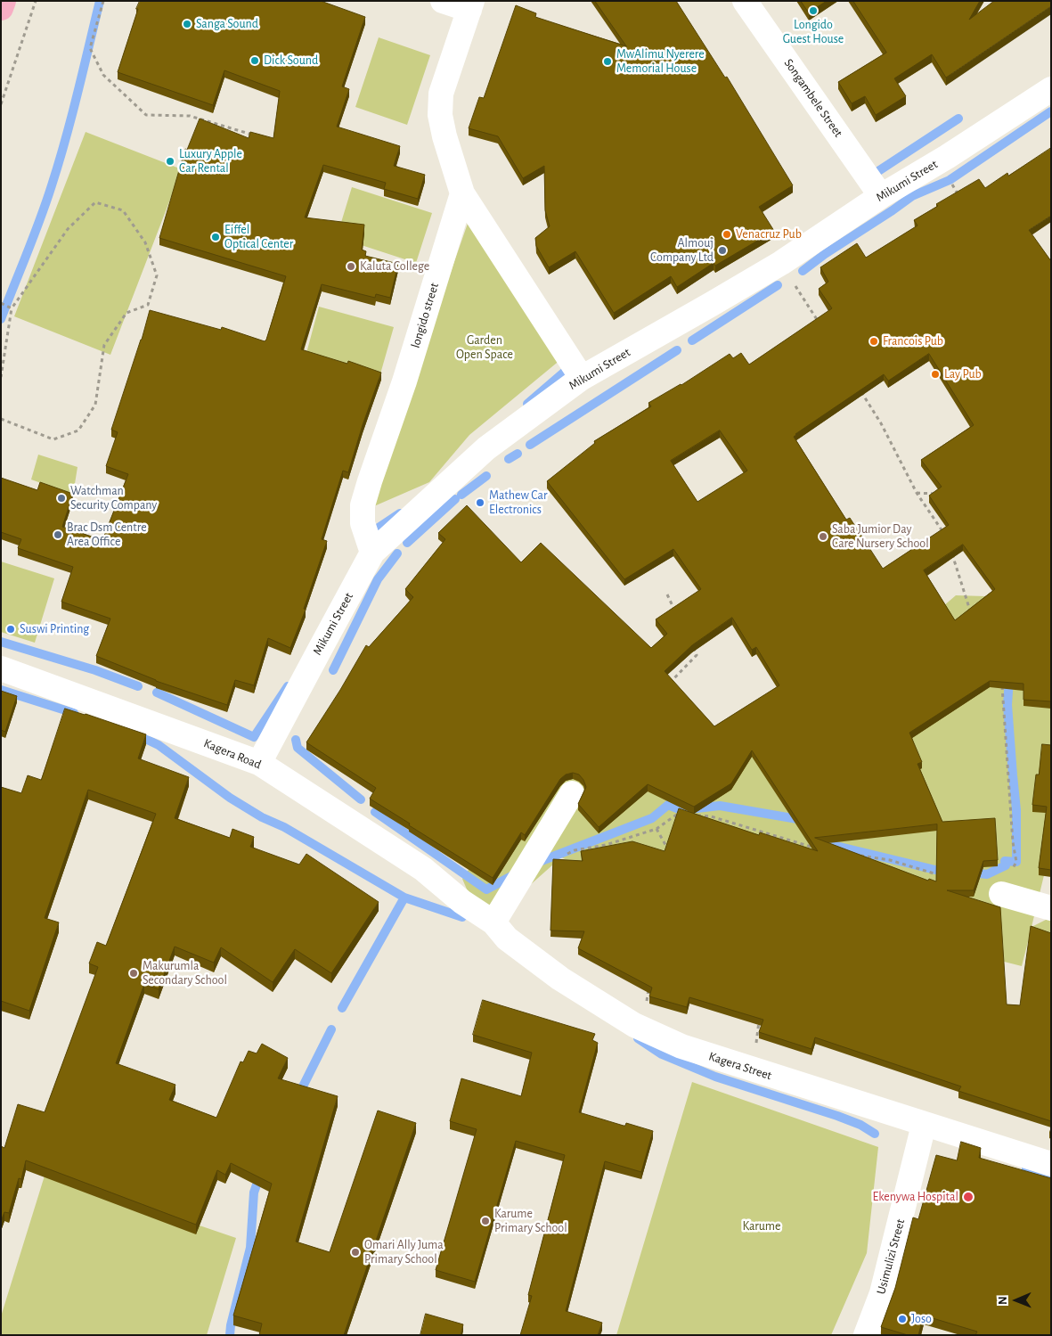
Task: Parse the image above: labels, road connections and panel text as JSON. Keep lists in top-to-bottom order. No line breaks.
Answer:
{"streets":{"street":["Songambele Street","Mikumi Street","longido street","Kagera Road","Kagera Street","Usimulizi Street"]},"crossings":[["Songambele Street","Mikumi Street"],["Mikumi Street","longido street"],["Mikumi Street","Kagera Road"],["Kagera Road","Kagera Street"],["Kagera Street","Usimulizi Street"]],"parks":["Garden Open Space","Karume"],"places":["Longido Guest House","Sanga Sound","Dick Sound","MwAlimu Nyerere Memorial House","Luxury Apple Car Rental","Venacruz Pub","Eiffel Optical Center","Almouj Company Ltd","Kaluta College","Francois Pub","Lay Pub","Watchman Security Company","Mathew Car Electronics","Brac Dsm Centre Area Office","Saba Jumior Day Care Nursery School","Suswi Printing","Makurumla Secondary School","Ekenywa Hospital","Karume Primary School","Omari Ally Juma Primary School","Joso"],"north":"left"}
